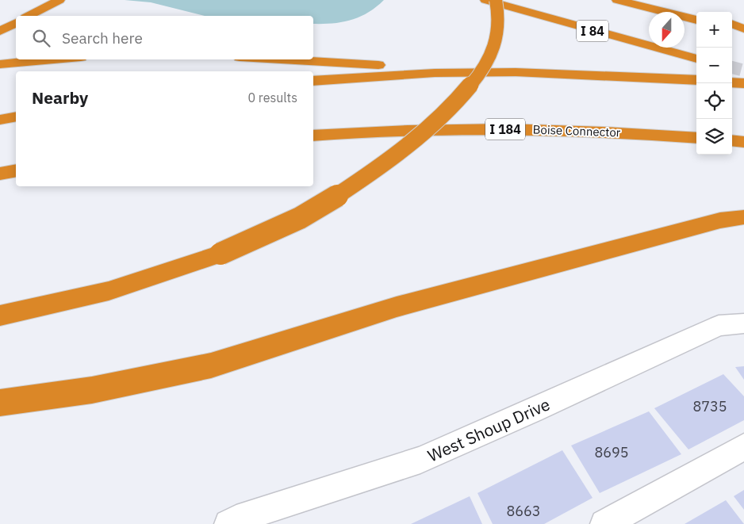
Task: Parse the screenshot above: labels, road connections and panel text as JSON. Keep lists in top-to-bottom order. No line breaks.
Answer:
{"streets":{"highway":["I 84","I 184","Boise Connector"],"street":["West Shoup Drive"]},"house_numbers":["8735","8695","8663"],"north":"bottom","page":{"map_buttons":["+","−"],"search":"Search here","heading":["Nearby","0 results"]}}
